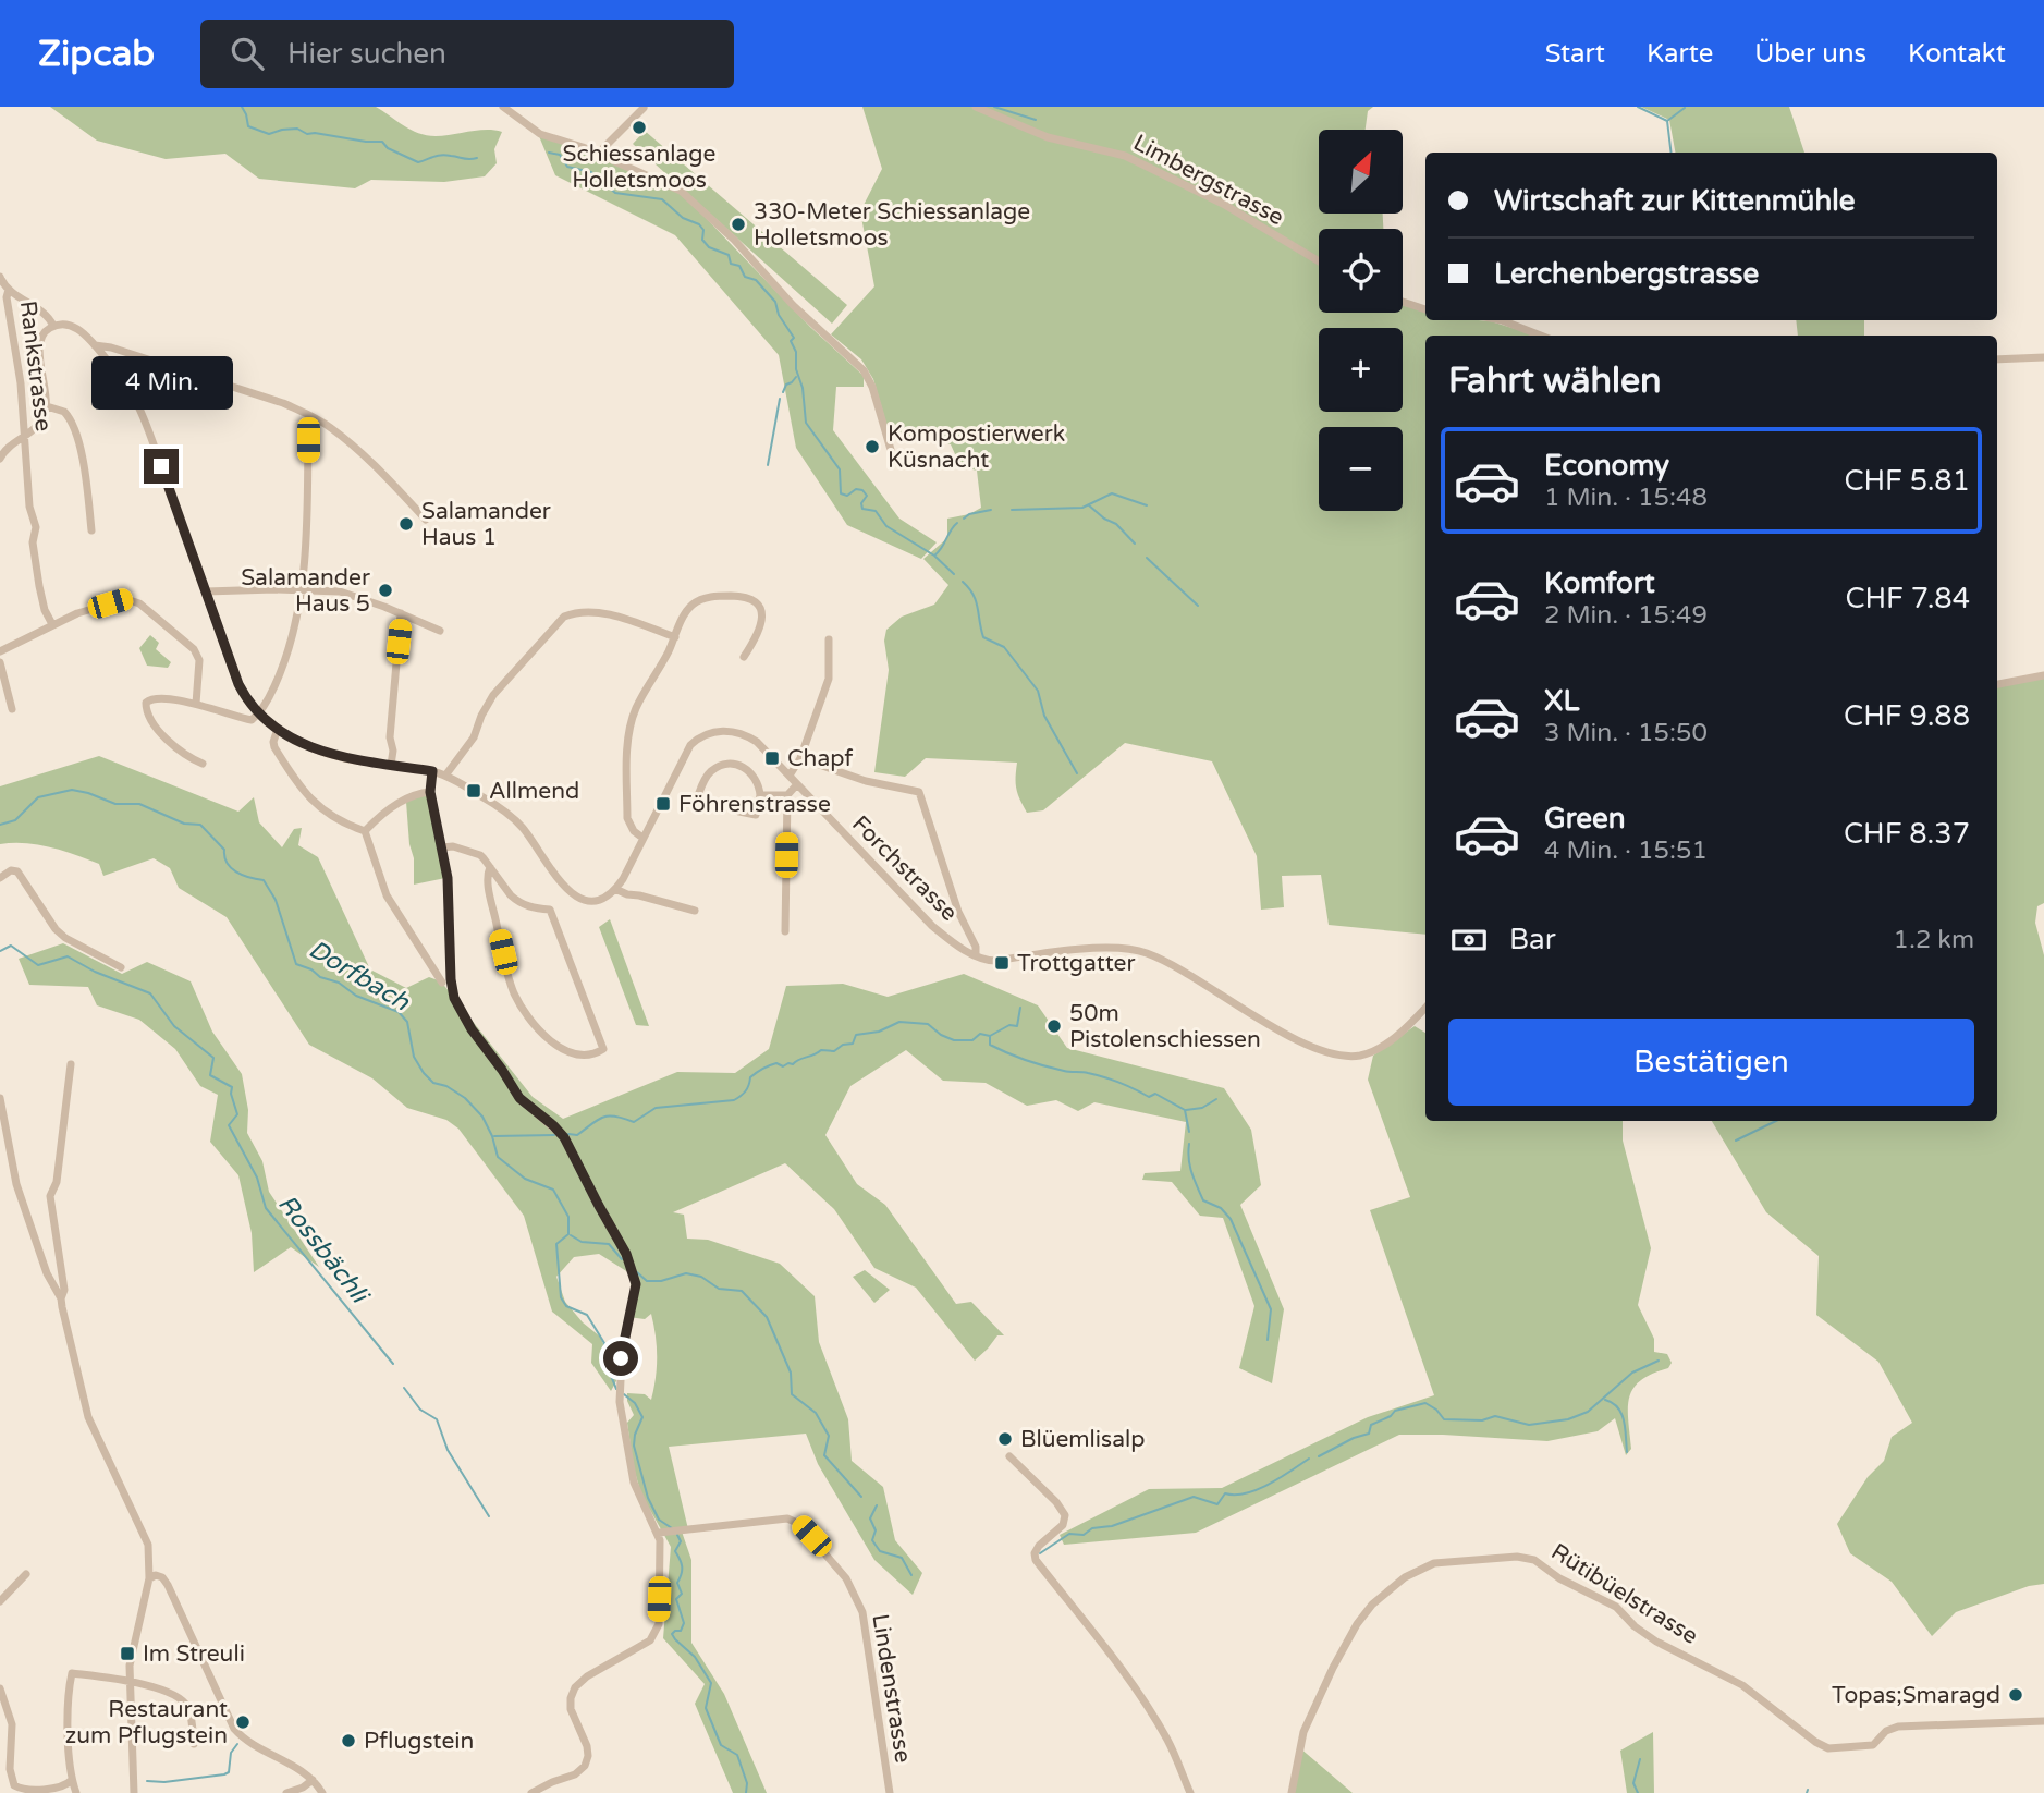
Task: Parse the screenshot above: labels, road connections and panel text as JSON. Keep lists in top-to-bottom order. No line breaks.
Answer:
{"streets":{"street":["Limbergstrasse","Rankstrasse","Forchstrasse","Rütibüelstrasse","Lindenstrasse"]},"water":["Dorfbach","Rossbächli"],"places":{"other":["Schiessanlage Holletsmoos","330-Meter Schiessanlage Holletsmoos","Kompostierwerk Küsnacht","Salamander Haus 1","Salamander Haus 5","50m Pistolenschiessen","Blüemlisalp","Topas;Smaragd","Restaurant zum Pflugstein","Pflugstein"],"transit":["Chapf","Allmend","Föhrenstrasse","Trottgatter","Im Streuli"]},"north":"top right","page":{"header":"Zipcab","search":"Hier suchen","nav":["Start","Karte","Über uns","Kontakt"],"map_buttons":["+","−"],"banner":["Wirtschaft zur Kittenmühle","Lerchenbergstrasse"],"heading":"Fahrt wählen","bubble":"4 Min.","list":[{"name":"Economy","note":"1 Min. · 15:48","value":"CHF 5.81"},{"name":"Komfort","note":"2 Min. · 15:49","value":"CHF 7.84"},{"name":"XL","note":"3 Min. · 15:50","value":"CHF 9.88"},{"name":"Green","note":"4 Min. · 15:51","value":"CHF 8.37"}],"pay":["Bar","1.2 km"],"buttons":"Bestätigen"}}
